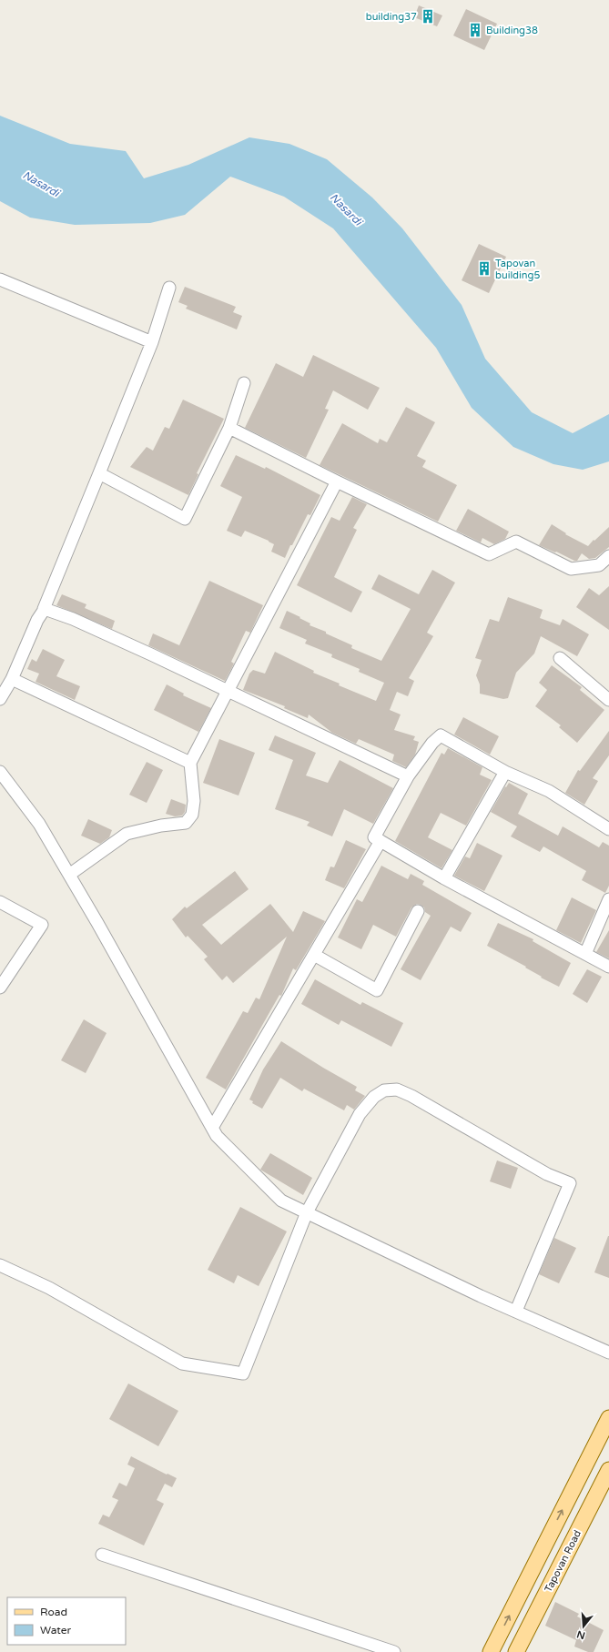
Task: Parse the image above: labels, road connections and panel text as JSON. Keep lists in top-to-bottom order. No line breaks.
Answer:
{"streets":{"main road":["Tapovan Road"]},"water":["Nasardi"],"places":{"building":["building37","Building38","Tapovan building5"]},"legend":["Road","Water"],"north":"bottom"}
